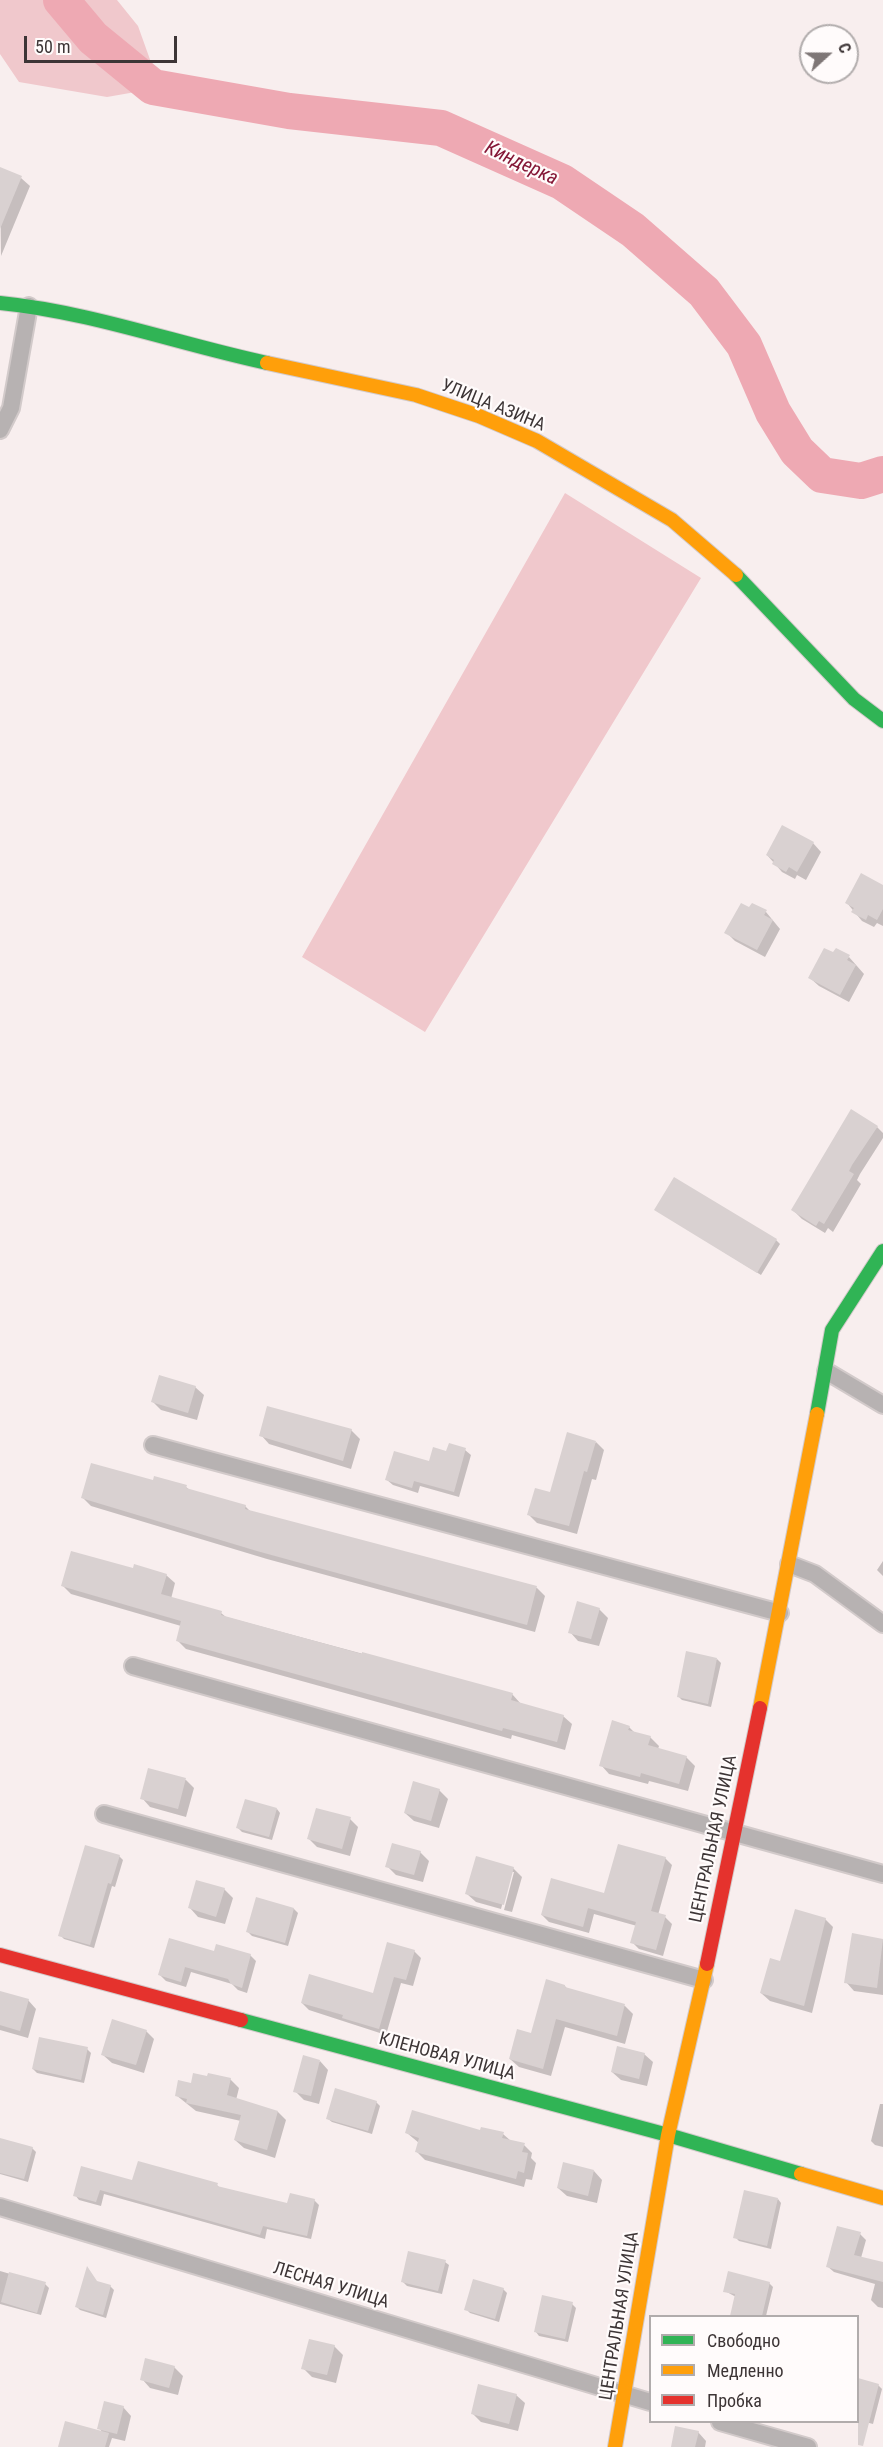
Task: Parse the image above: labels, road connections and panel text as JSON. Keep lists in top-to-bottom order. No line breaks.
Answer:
{"streets":{"street":["УЛИЦА АЗИНА","ЦЕНТРАЛЬНАЯ УЛИЦА","КЛЕНОВАЯ УЛИЦА","ЛЕСНАЯ УЛИЦА"]},"crossings":[["ЦЕНТРАЛЬНАЯ УЛИЦА","КЛЕНОВАЯ УЛИЦА"],["ЦЕНТРАЛЬНАЯ УЛИЦА","ЛЕСНАЯ УЛИЦА"]],"water":["Киндерка"],"legend":["Свободно","Медленно","Пробка"],"scale_bar":"50 m","north":"right"}
